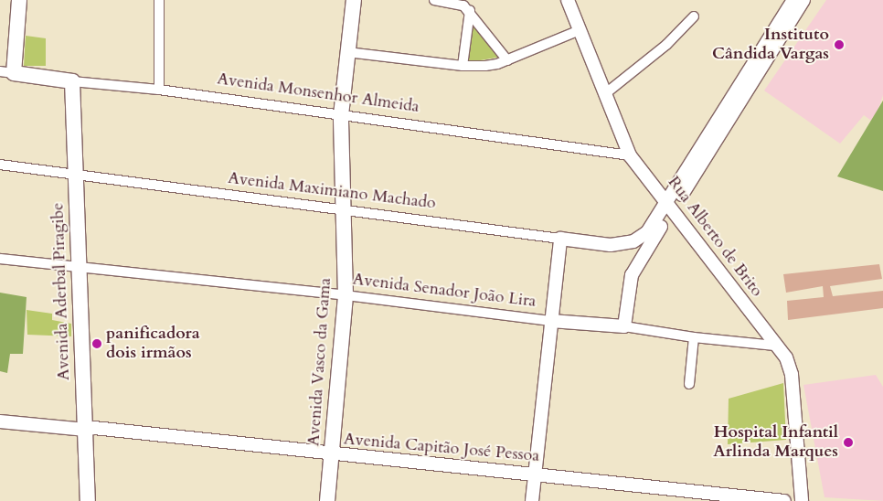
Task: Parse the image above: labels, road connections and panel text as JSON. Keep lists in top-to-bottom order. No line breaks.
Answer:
{"streets":{"main road":["Avenida Monsenhor Almeida","Avenida Aderbal Piragibe","Avenida Vasco da Gama"],"street":["Avenida Maximiano Machado","Rua Alberto de Brito","Avenida Senador João Lira","Avenida Capitão José Pessoa"]},"crossings":[["Avenida Monsenhor Almeida","Rua Alberto de Brito"],["Avenida Monsenhor Almeida","Avenida Aderbal Piragibe"],["Avenida Monsenhor Almeida","Avenida Vasco da Gama"],["Avenida Maximiano Machado","Rua Alberto de Brito"],["Avenida Maximiano Machado","Avenida Aderbal Piragibe"],["Avenida Maximiano Machado","Avenida Vasco da Gama"],["Rua Alberto de Brito","Avenida Senador João Lira"],["Avenida Senador João Lira","Avenida Aderbal Piragibe"],["Avenida Senador João Lira","Avenida Vasco da Gama"],["Avenida Aderbal Piragibe","Avenida Capitão José Pessoa"],["Avenida Vasco da Gama","Avenida Capitão José Pessoa"]],"places":["Instituto Cândida Vargas","panificadora dois irmãos","Hospital Infantil Arlinda Marques"]}
